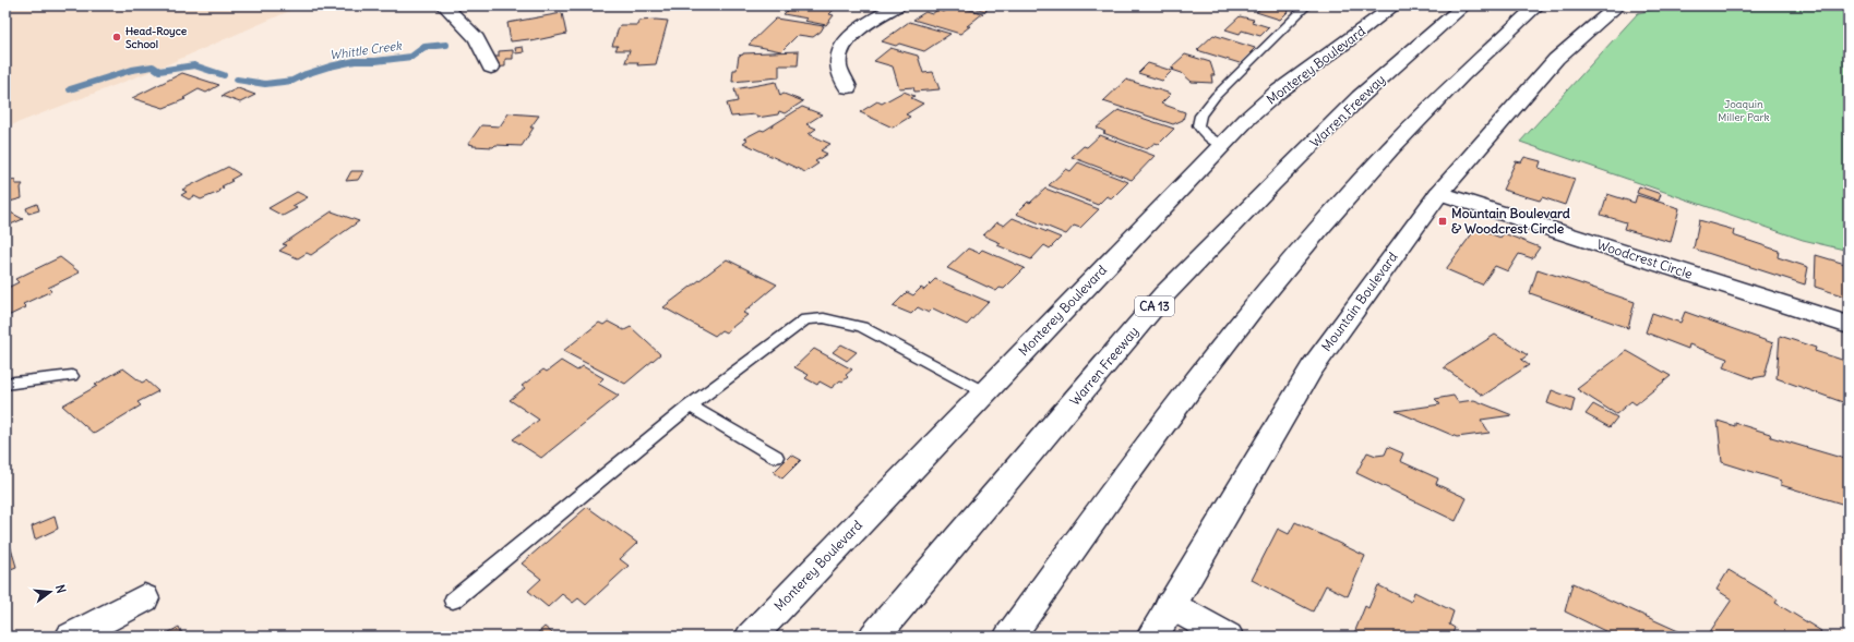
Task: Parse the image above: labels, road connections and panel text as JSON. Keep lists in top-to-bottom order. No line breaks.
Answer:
{"streets":{"main road":["Monterey Boulevard","Warren Freeway","Woodcrest Circle","Mountain Boulevard","CA 13"]},"crossings":[["Woodcrest Circle","Mountain Boulevard"]],"water":["Whittle Creek"],"parks":["Joaquin Miller Park"],"places":{"other":["Head-Royce School"],"transit":["Mountain Boulevard & Woodcrest Circle"]},"north":"right"}
